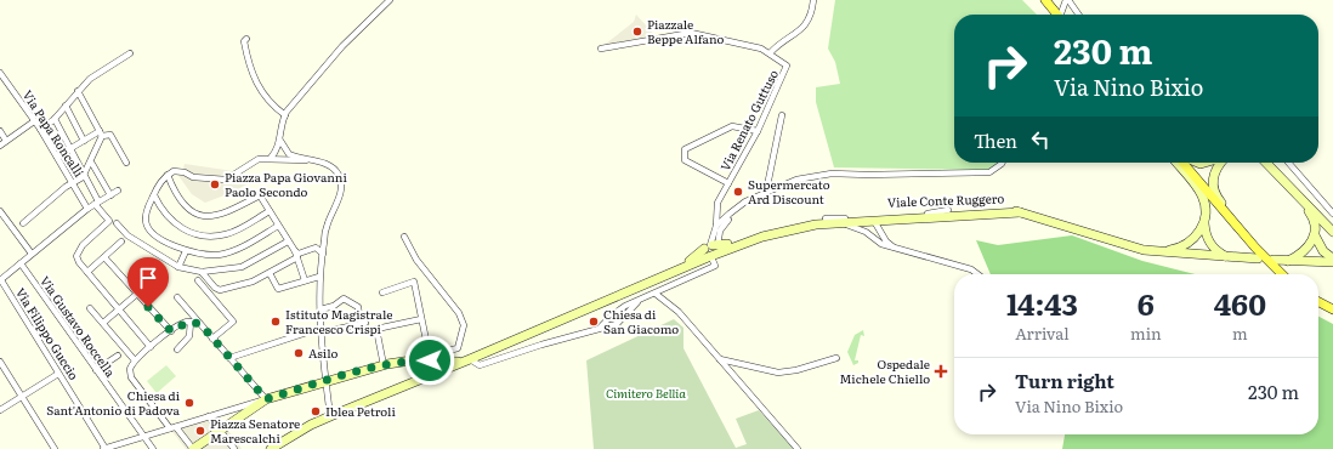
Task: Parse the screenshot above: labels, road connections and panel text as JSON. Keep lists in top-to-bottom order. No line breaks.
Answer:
{"streets":{"main road":["Viale Conte Ruggero"],"street":["Via Renato Guttuso","Via Papa Roncalli","Via Gustavo Roccella","Via Filippo Guccio"]},"crossings":[["Via Renato Guttuso","Viale Conte Ruggero"]],"parks":["Cimitero Bellia"],"places":{"other":["Piazzale Beppe Alfano","Piazza Papa Giovanni Paolo Secondo","Supermercato Ard Discount","Istituto Magistrale Francesco Crispi","Chiesa di San Giacomo","Asilo","Chiesa di Sant'Antonio di Padova","Iblea Petroli","Piazza Senatore Marescalchi"],"health":["Ospedale Michele Chiello"]},"page":{"turn":["230 m","Via Nino Bixio"],"then":"Then","eta":["14:43","Arrival","6","min","460","m"],"list":[{"name":"Turn right","note":"Via Nino Bixio","value":"230 m"}]}}
